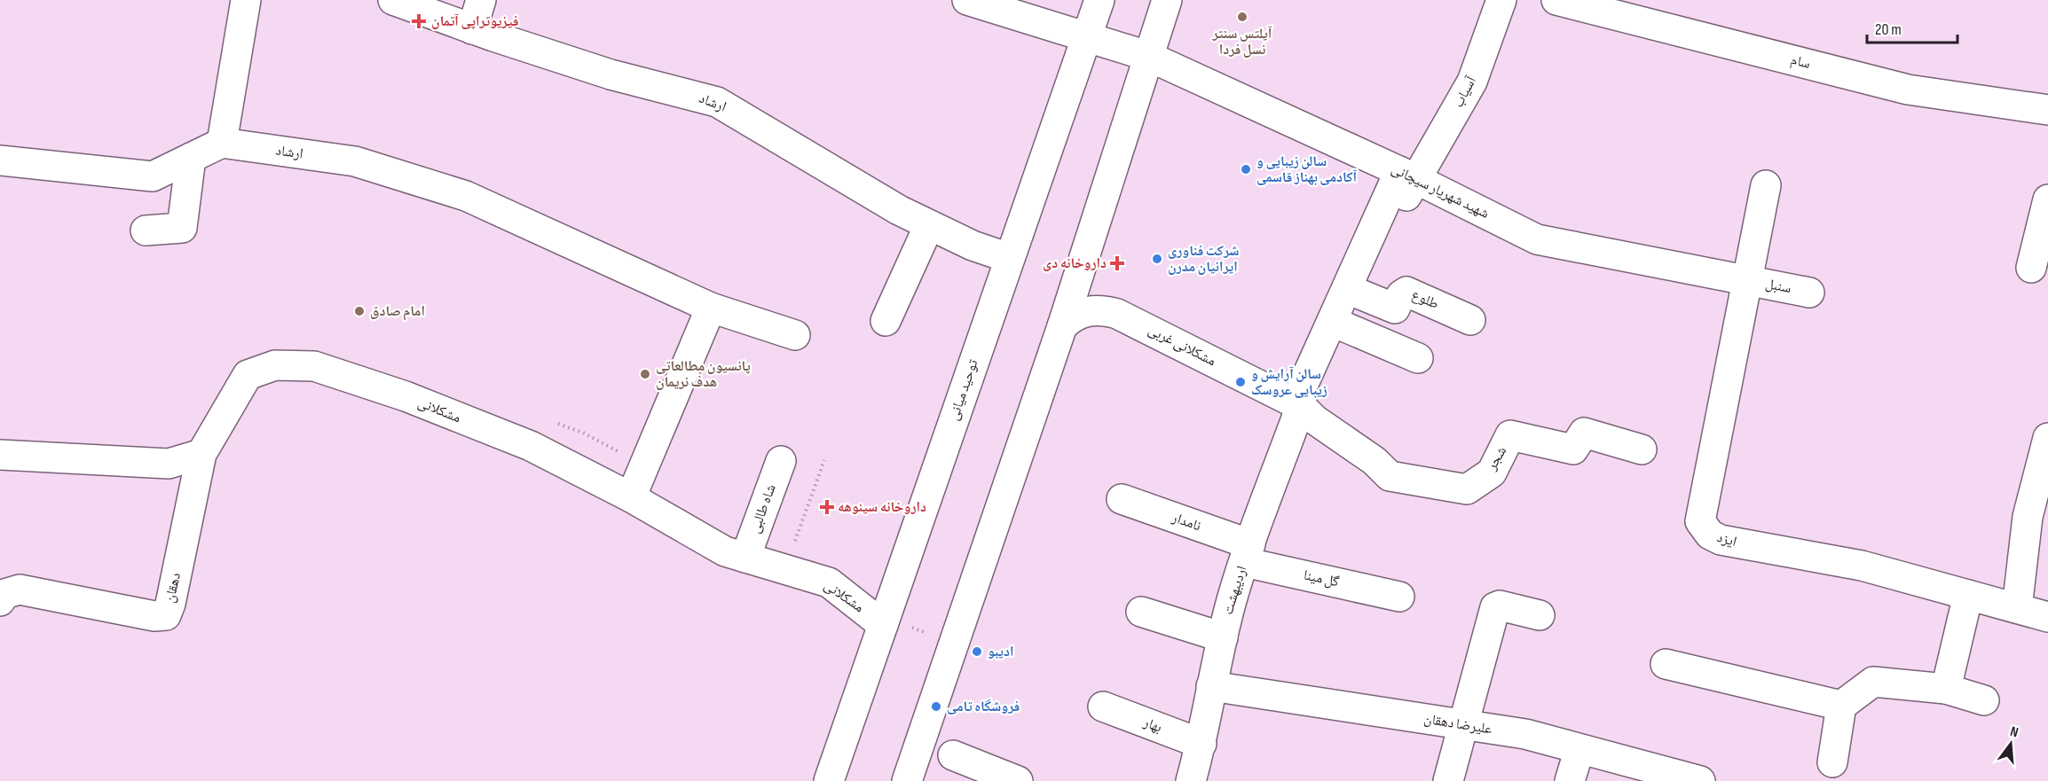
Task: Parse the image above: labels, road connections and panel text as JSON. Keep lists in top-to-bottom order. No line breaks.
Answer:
{"streets":{"street":["سام","آسیاب","ارشاد","شهید شهریار سیچانی","سنبل","طلوع","مشکلانی غربی","توحید میانی","مشکلانی","شجر","شاه طالبی","نامدار","ایزد","گل مینا","دهقان","اردیبهشت","علیرضا دهقان","بهار"]},"crossings":[["آسیاب","شهید شهریار سیچانی"],["آسیاب","اردیبهشت"],["ارشاد","توحید میانی"],["شهید شهریار سیچانی","سنبل"],["شهید شهریار سیچانی","توحید میانی"],["شهید شهریار سیچانی","ایزد"],["شهید شهریار سیچانی","اردیبهشت"],["سنبل","ایزد"],["طلوع","اردیبهشت"],["مشکلانی غربی","شجر"],["مشکلانی غربی","اردیبهشت"],["توحید میانی","مشکلانی"],["مشکلانی","شاه طالبی"],["مشکلانی","دهقان"],["شجر","اردیبهشت"],["نامدار","گل مینا"],["نامدار","اردیبهشت"],["گل مینا","اردیبهشت"],["اردیبهشت","علیرضا دهقان"],["اردیبهشت","بهار"]],"places":{"other":["آیلتس سنتر نسل فردا","سالن زیبایی و آکادمی بهناز قاسمی","شرکت فناوری ایرانیان مدرن","امام صادق","پانسیون مطالعاتی هدف نریمان","سالن آرایش و زیبایی عروسک","ادیبو","فروشگاه تامی"],"health":["فیزیوتراپی آتمان","داروخانه دی","داروخانه سینوهه"]},"scale_bar":"20 m","north":"top"}
